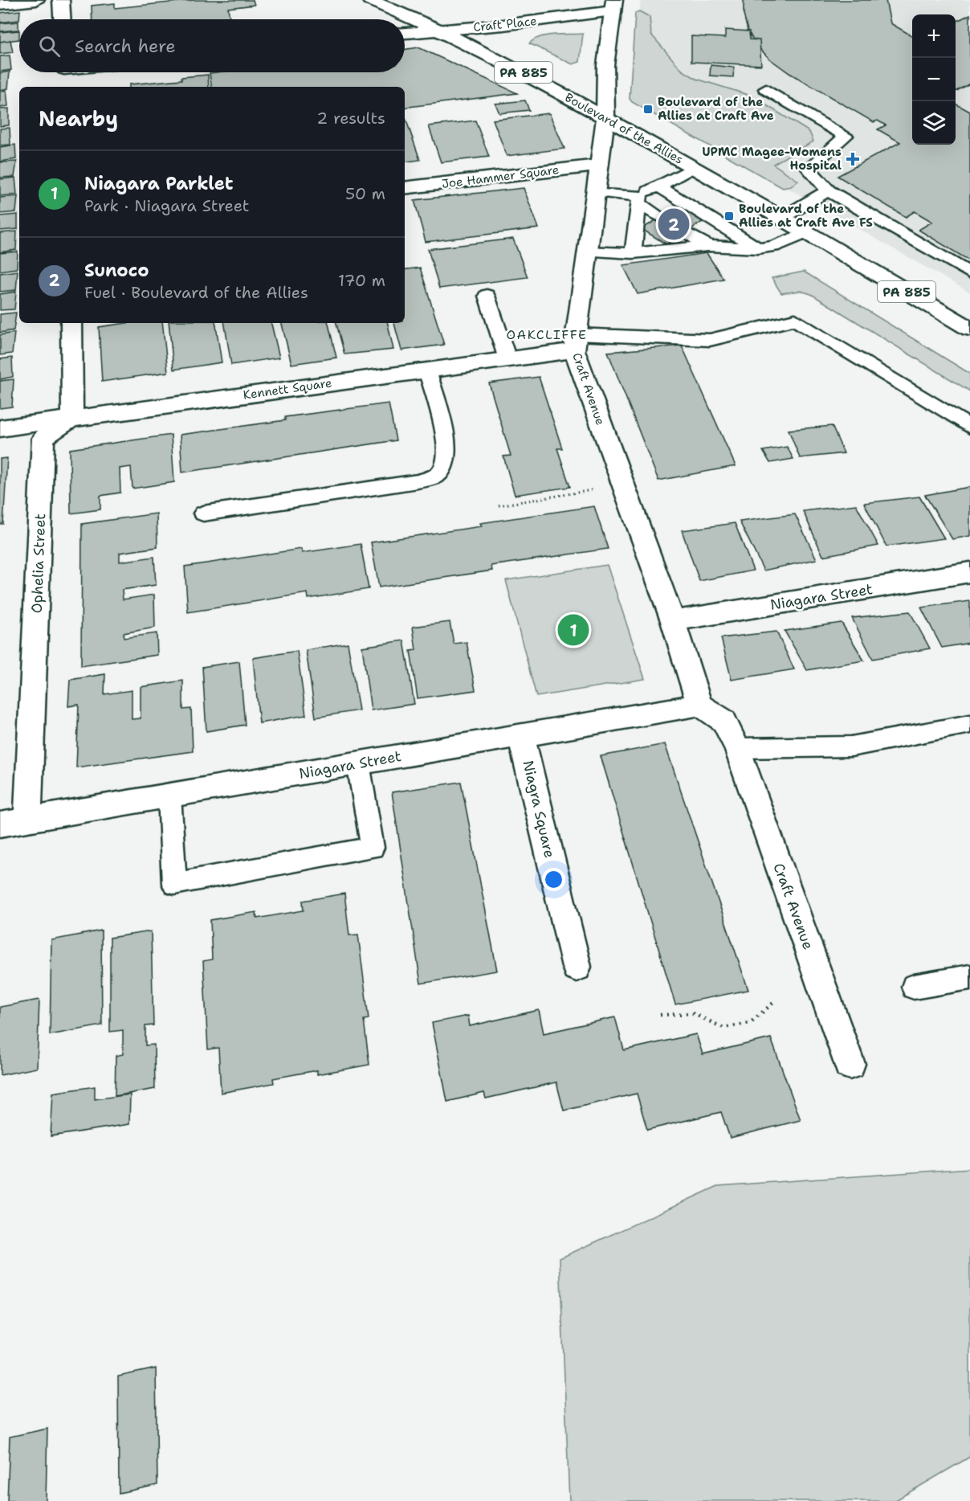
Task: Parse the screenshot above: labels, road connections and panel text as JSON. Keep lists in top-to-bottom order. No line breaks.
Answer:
{"streets":{"street":["Craft Place","PA 885","Boulevard of the Allies","Joe Hammer Square","Kennett Square","Craft Avenue","Ophelia Street","Niagara Street","Niagra Square"]},"crossings":[["Craft Place","Boulevard of the Allies"],["Craft Place","Craft Avenue"],["Boulevard of the Allies","Craft Avenue"],["Joe Hammer Square","Craft Avenue"],["Kennett Square","Craft Avenue"],["Kennett Square","Ophelia Street"],["Craft Avenue","Niagara Street"],["Ophelia Street","Niagara Street"],["Niagara Street","Niagra Square"]],"districts":["OAKCLIFFE"],"places":{"transit":["Boulevard of the Allies at Craft Ave","Boulevard of the Allies at Craft Ave FS"],"health":["UPMC Magee-Womens Hospital"]},"page":{"map_buttons":["+","−"],"search":"Search here","heading":["Nearby","2 results"],"list":[{"mark":"1","name":"Niagara Parklet","note":"Park · Niagara Street","value":"50 m"},{"mark":"2","name":"Sunoco","note":"Fuel · Boulevard of the Allies","value":"170 m"}],"pins":["2","1"]}}
